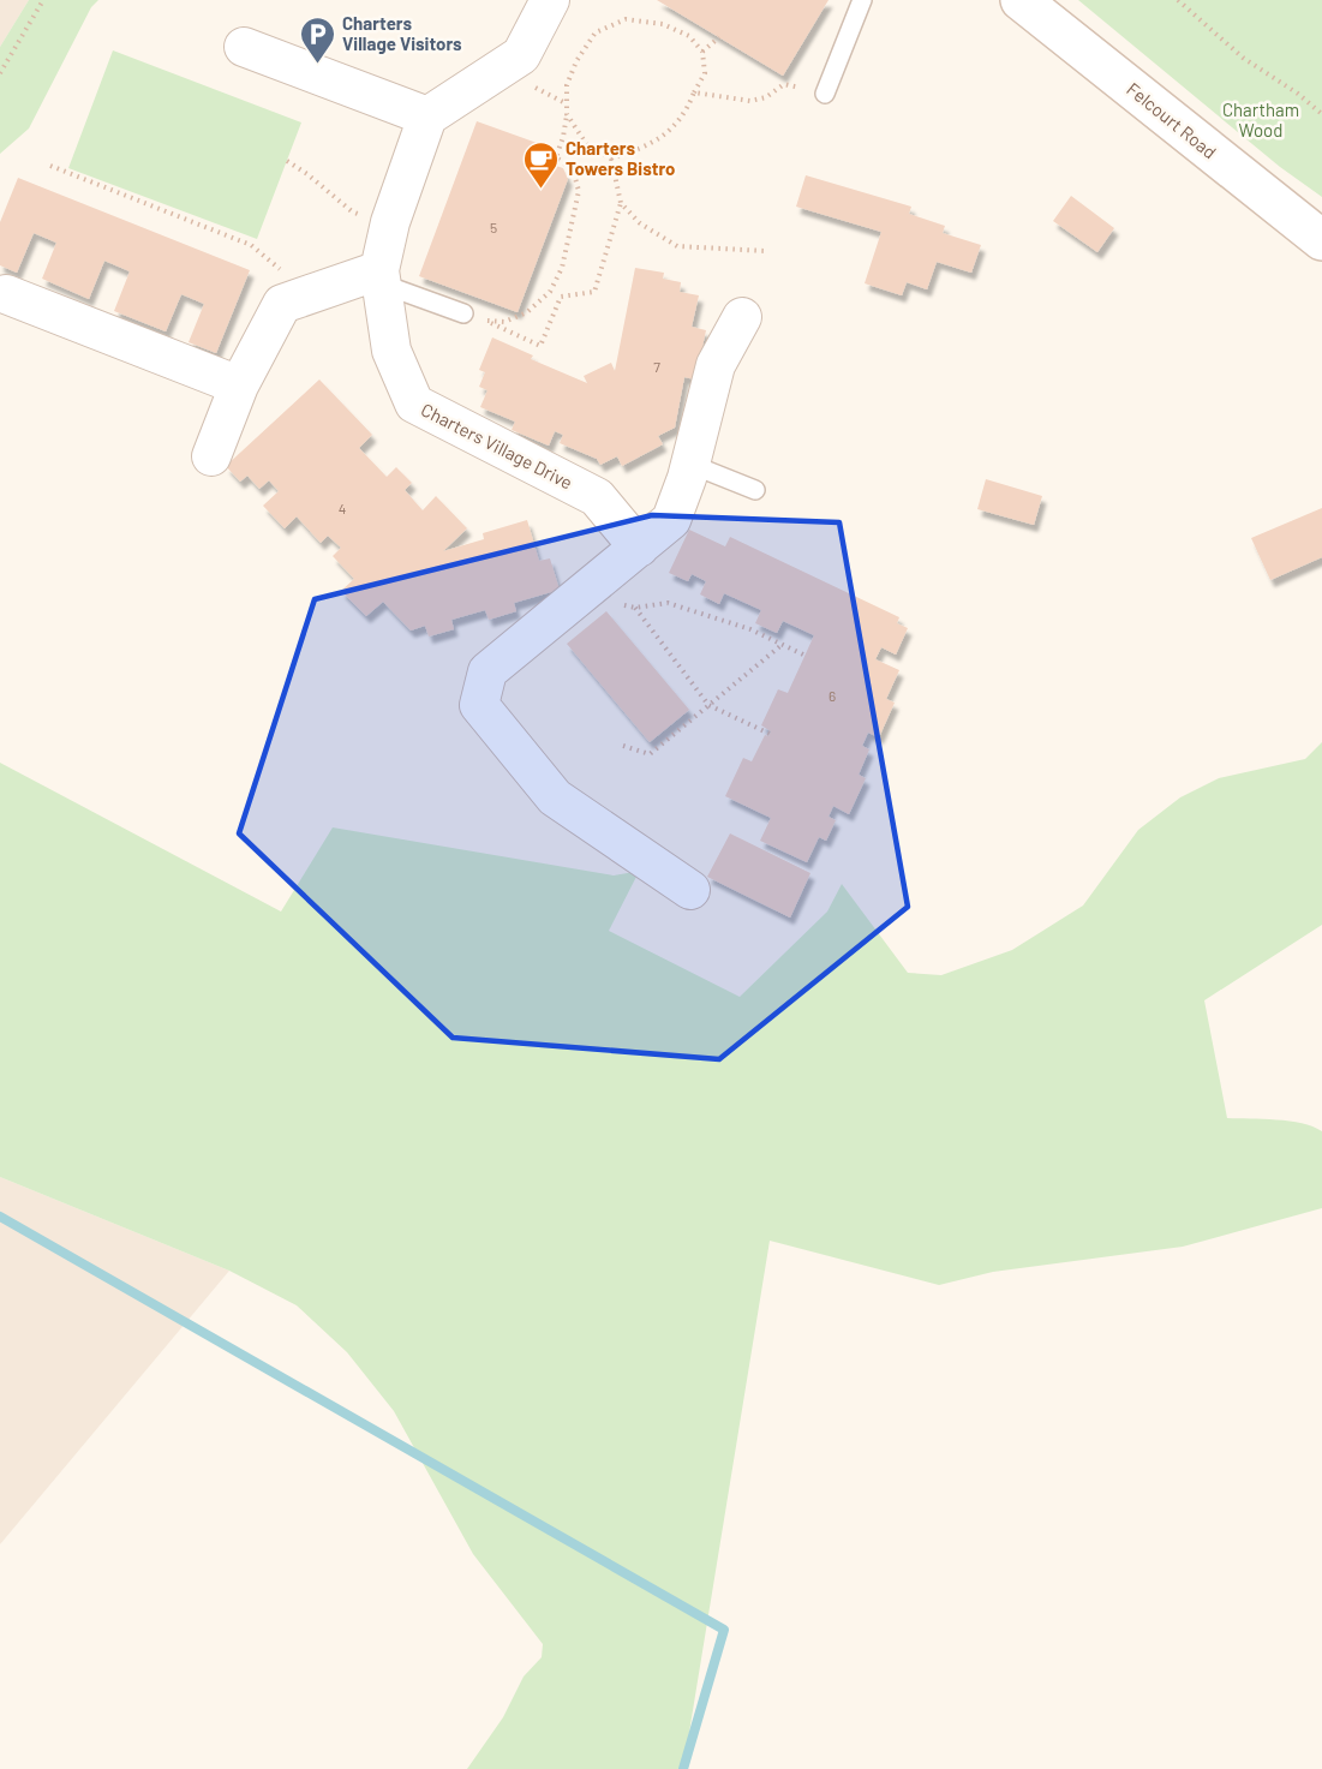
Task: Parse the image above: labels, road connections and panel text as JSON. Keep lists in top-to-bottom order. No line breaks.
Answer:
{"streets":{"street":["Felcourt Road","Charters Village Drive"]},"parks":["Chartham Wood"],"places":{"parking":["Charters Village Visitors"],"cafe":["Charters Towers Bistro"]},"house_numbers":["5","7","4","6"]}
